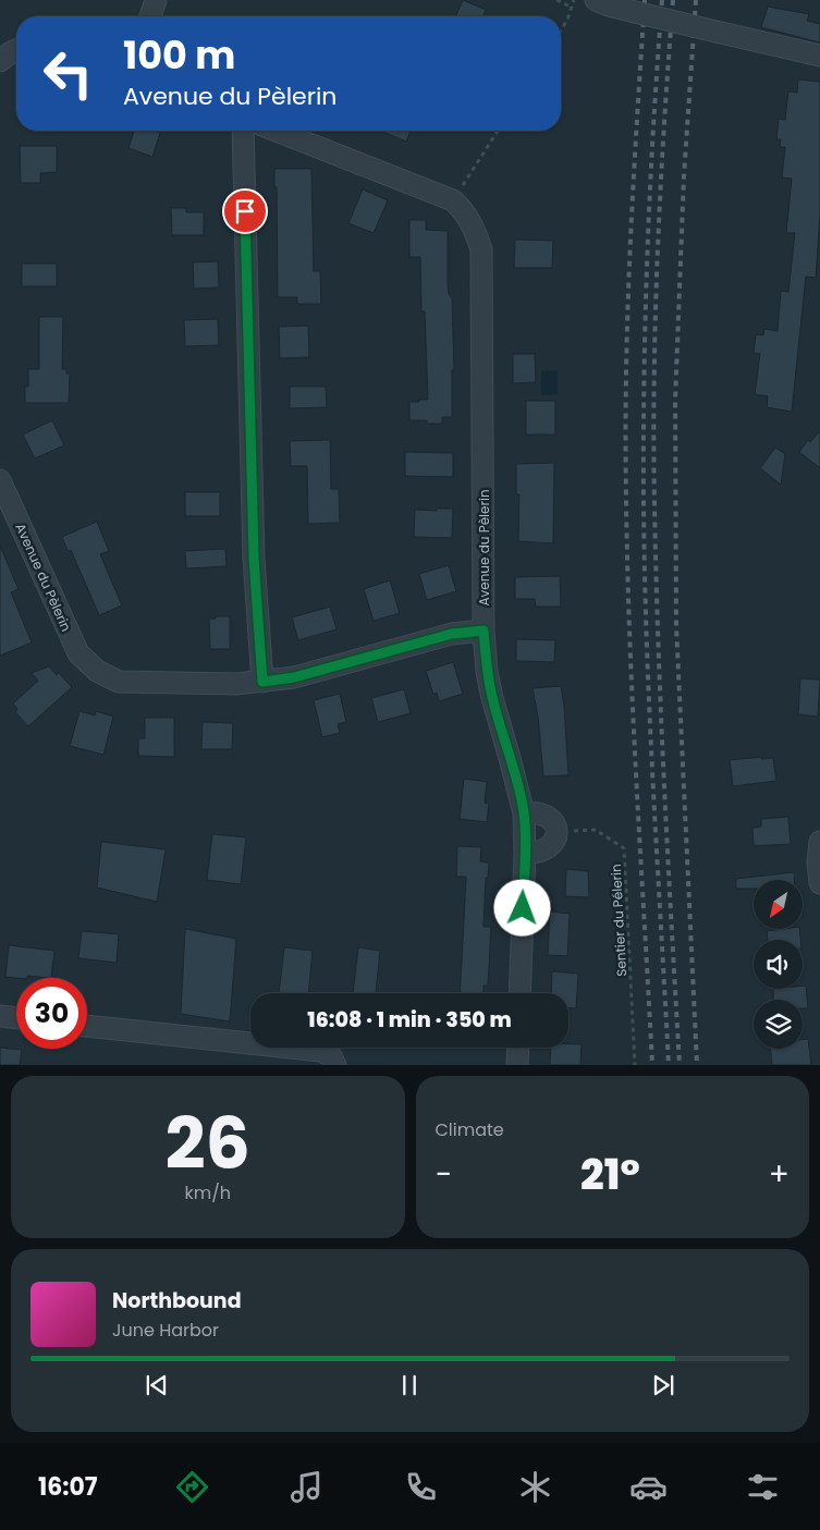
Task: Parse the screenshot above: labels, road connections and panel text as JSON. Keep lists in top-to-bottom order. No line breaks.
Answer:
{"streets":{"street":["Avenue du Pèlerin"],"path":["Sentier du Pélerin"]},"north":"bottom left","page":{"turn":["100 m","Avenue du Pèlerin"],"limit":"30","trip":"16:08 · 1 min · 350 m","tile":[["26","km/h"],"Climate"],"heat":["−","21°","+"],"song":["Northbound","June Harbor"],"tabs":"16:07"}}
